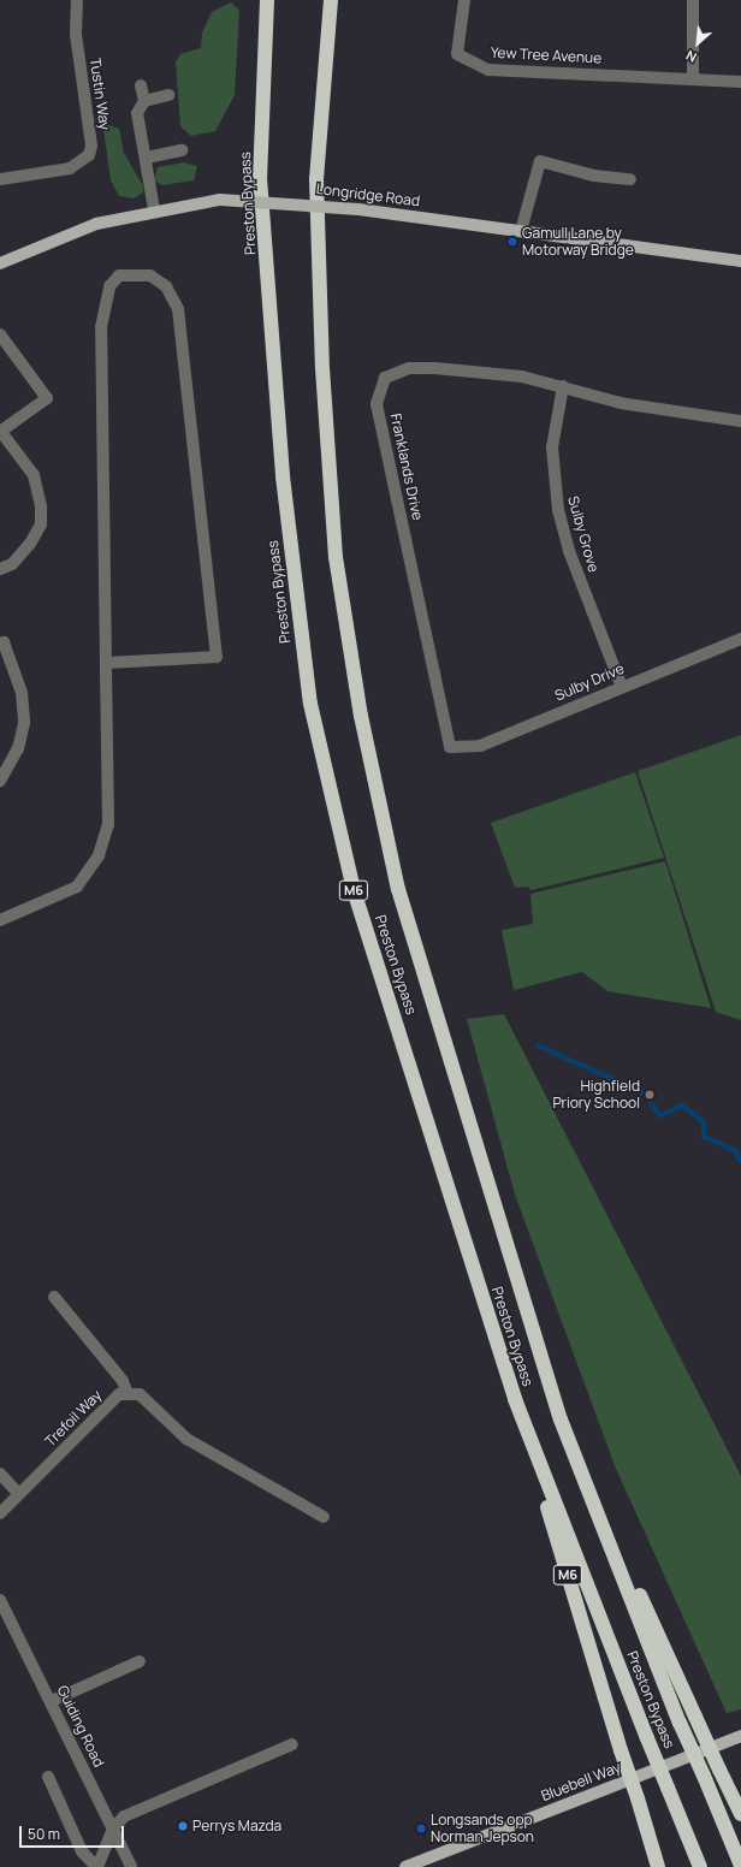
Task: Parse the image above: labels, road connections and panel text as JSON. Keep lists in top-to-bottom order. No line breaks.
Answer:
{"streets":{"highway":["Preston Bypass","M6"],"main road":["Longridge Road","Bluebell Way"],"street":["Yew Tree Avenue","Tustin Way","Franklands Drive","Sulby Grove","Sulby Drive","Trefoil Way","Guiding Road"]},"crossings":[["Preston Bypass","M6"],["Franklands Drive","Sulby Grove"],["Franklands Drive","Sulby Drive"],["Sulby Grove","Sulby Drive"]],"places":["Gamull Lane by Motorway Bridge","Highfield Priory School","Perrys Mazda","Longsands opp Norman Jepson"],"scale_bar":"50 m","north":"bottom left"}
